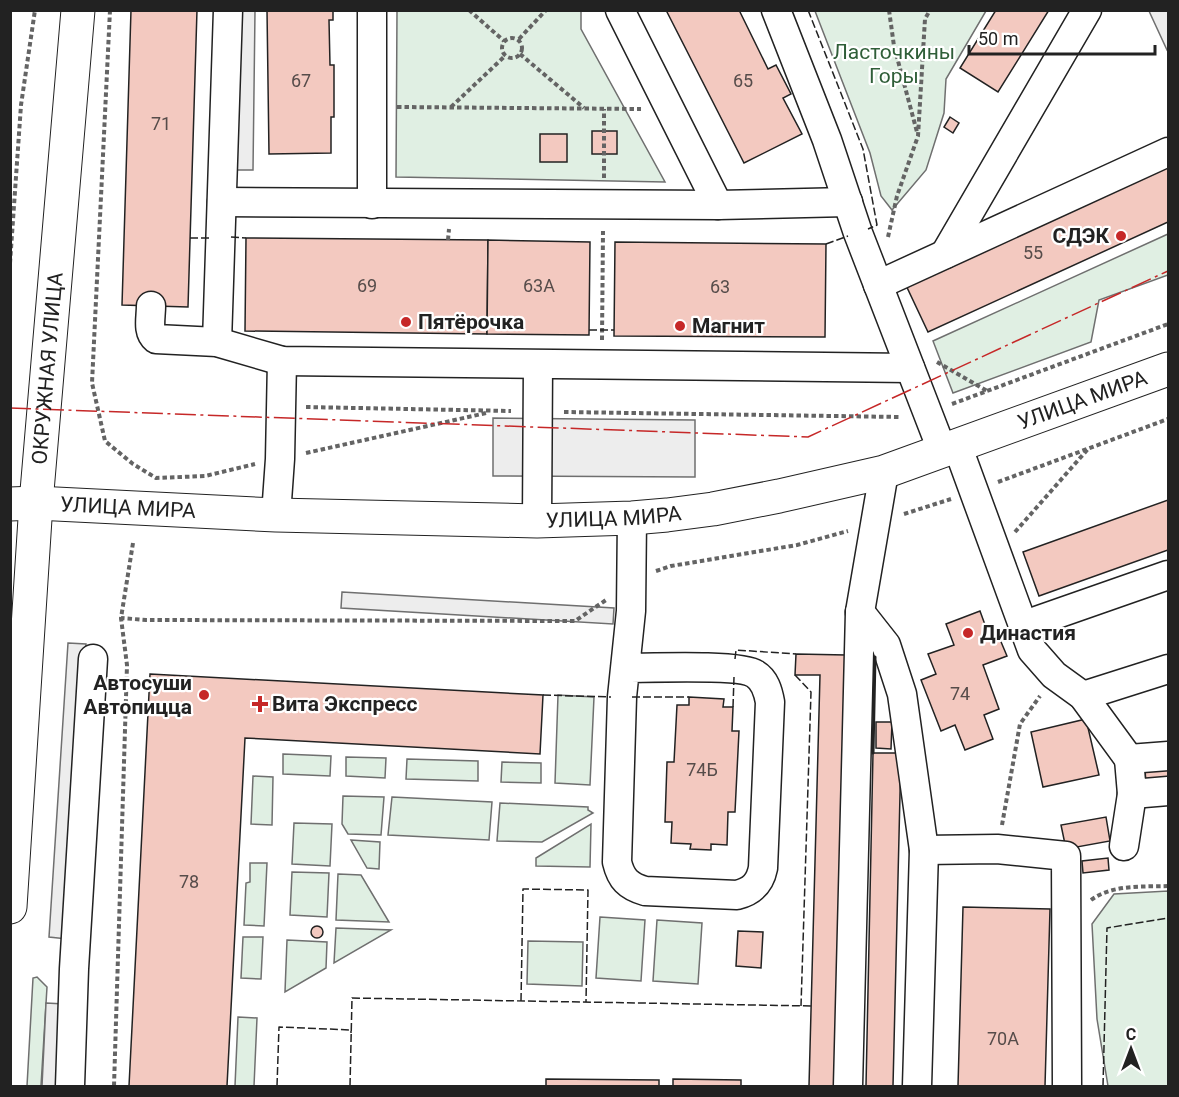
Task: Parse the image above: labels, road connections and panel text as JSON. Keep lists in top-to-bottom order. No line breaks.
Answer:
{"streets":{"main road":["ОКРУЖНАЯ УЛИЦА","УЛИЦА МИРА"]},"crossings":[["ОКРУЖНАЯ УЛИЦА","УЛИЦА МИРА"]],"parks":["Ласточкины Горы"],"places":{"other":["СДЭК","Пятёрочка","Магнит","Династия","Автосуши Автопицца"],"health":["Вита Экспресс"]},"house_numbers":["67","65","71","55","69","63А","63","74","74Б","78","70А"],"scale_bar":"50 m","north":"top"}
